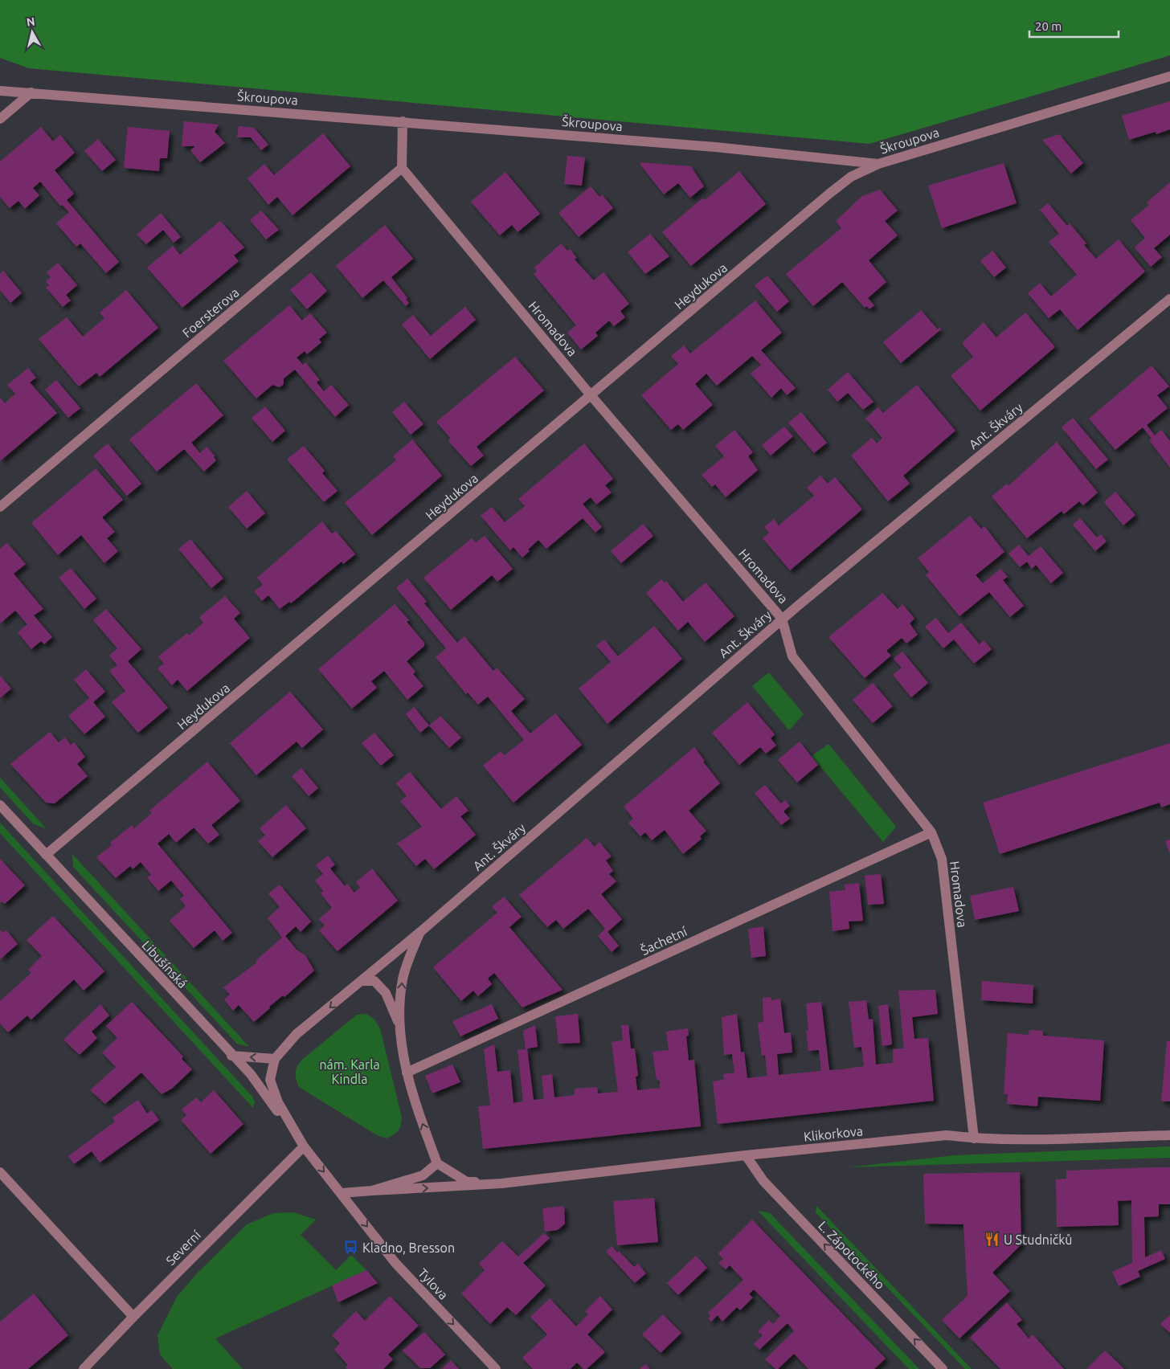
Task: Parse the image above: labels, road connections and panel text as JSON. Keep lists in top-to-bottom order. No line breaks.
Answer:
{"streets":{"street":["Škroupova","Heydukova","Foersterova","Hromadova","Ant. Škváry","Šachetní","Libušínská","Klikorkova","Severní","L. Zápotockého","Tylova"]},"crossings":[["Škroupova","Heydukova"],["Heydukova","Hromadova"],["Heydukova","Libušínská"],["Foersterova","Hromadova"],["Hromadova","Ant. Škváry"],["Hromadova","Šachetní"],["Hromadova","Klikorkova"],["Libušínská","Severní"],["Klikorkova","L. Zápotockého"]],"one_way":["L. Zápotockého","Tylova"],"parks":["nám. Karla Kindla"],"places":{"restaurant":["U Studničků"],"bus stop":["Kladno, Bresson"]},"scale_bar":"20 m","north":"top"}
